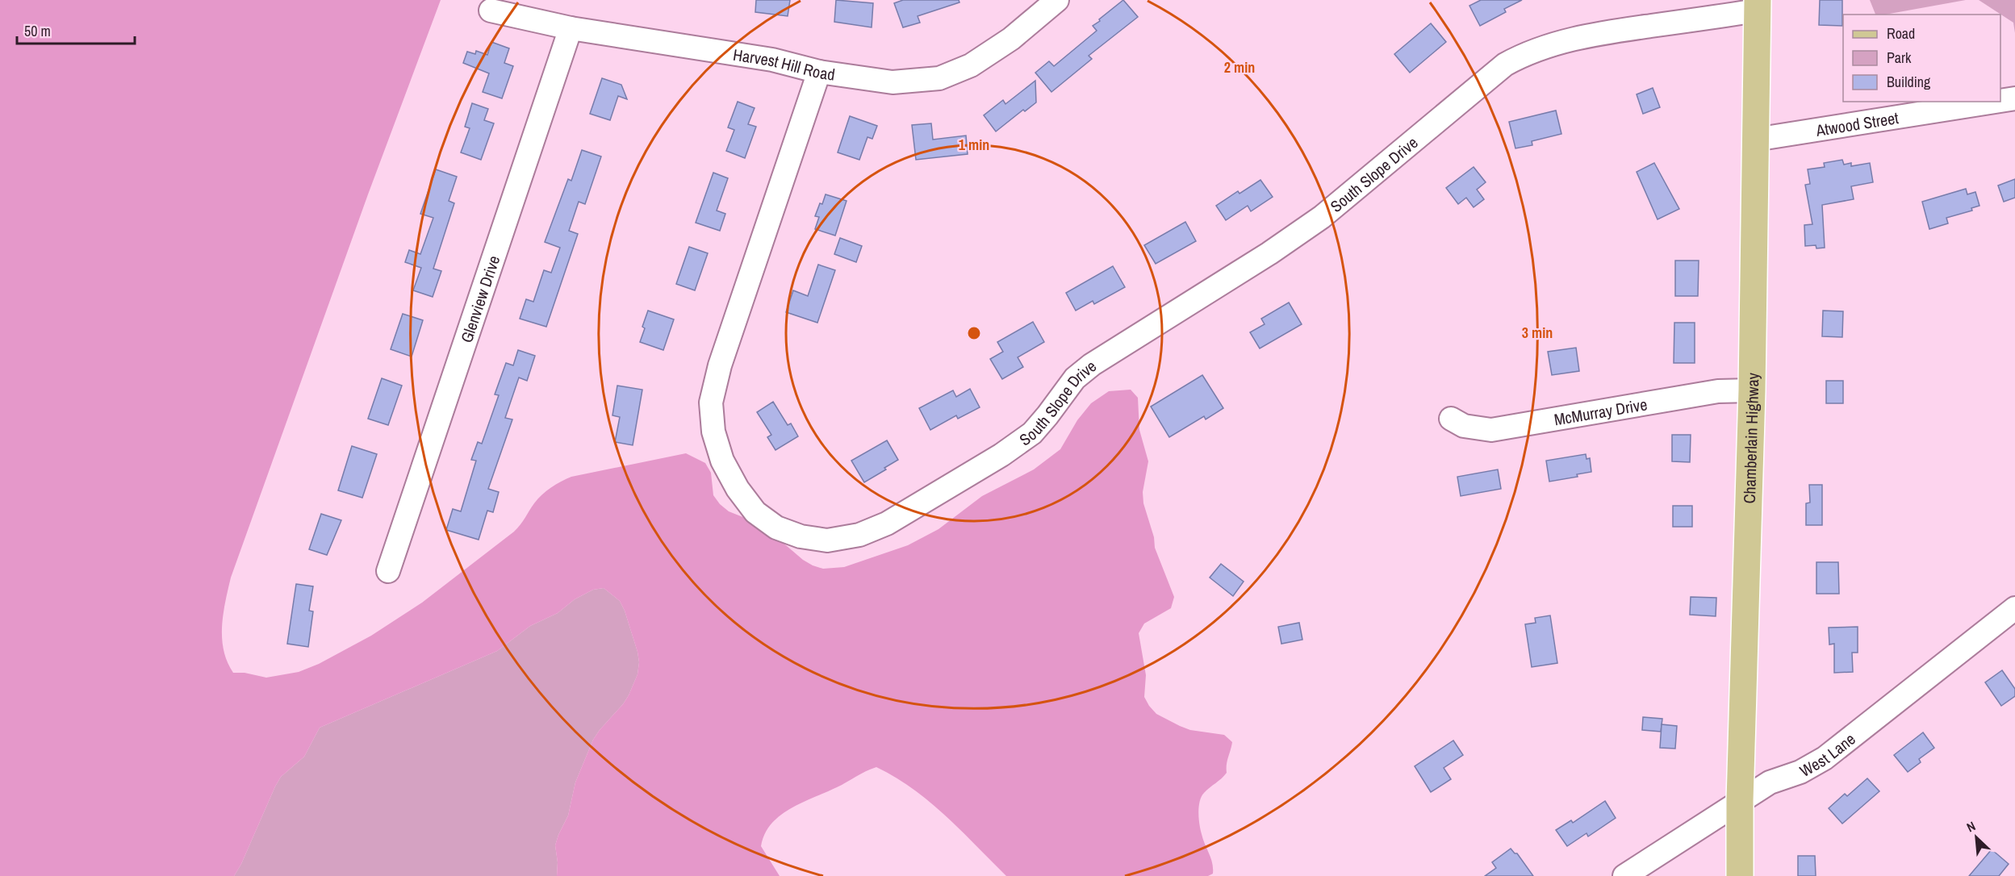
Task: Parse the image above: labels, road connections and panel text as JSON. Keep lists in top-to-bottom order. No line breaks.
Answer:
{"streets":{"main road":["Chamberlain Highway"],"street":["Harvest Hill Road","Atwood Street","South Slope Drive","Glenview Drive","McMurray Drive","West Lane"]},"crossings":[["Harvest Hill Road","South Slope Drive"],["Harvest Hill Road","Glenview Drive"],["Atwood Street","Chamberlain Highway"],["South Slope Drive","Chamberlain Highway"],["McMurray Drive","Chamberlain Highway"],["Chamberlain Highway","West Lane"]],"legend":["Road","Park","Building"],"scale_bar":"50 m","north":"top left","rings":["2 min","1 min","3 min"]}
